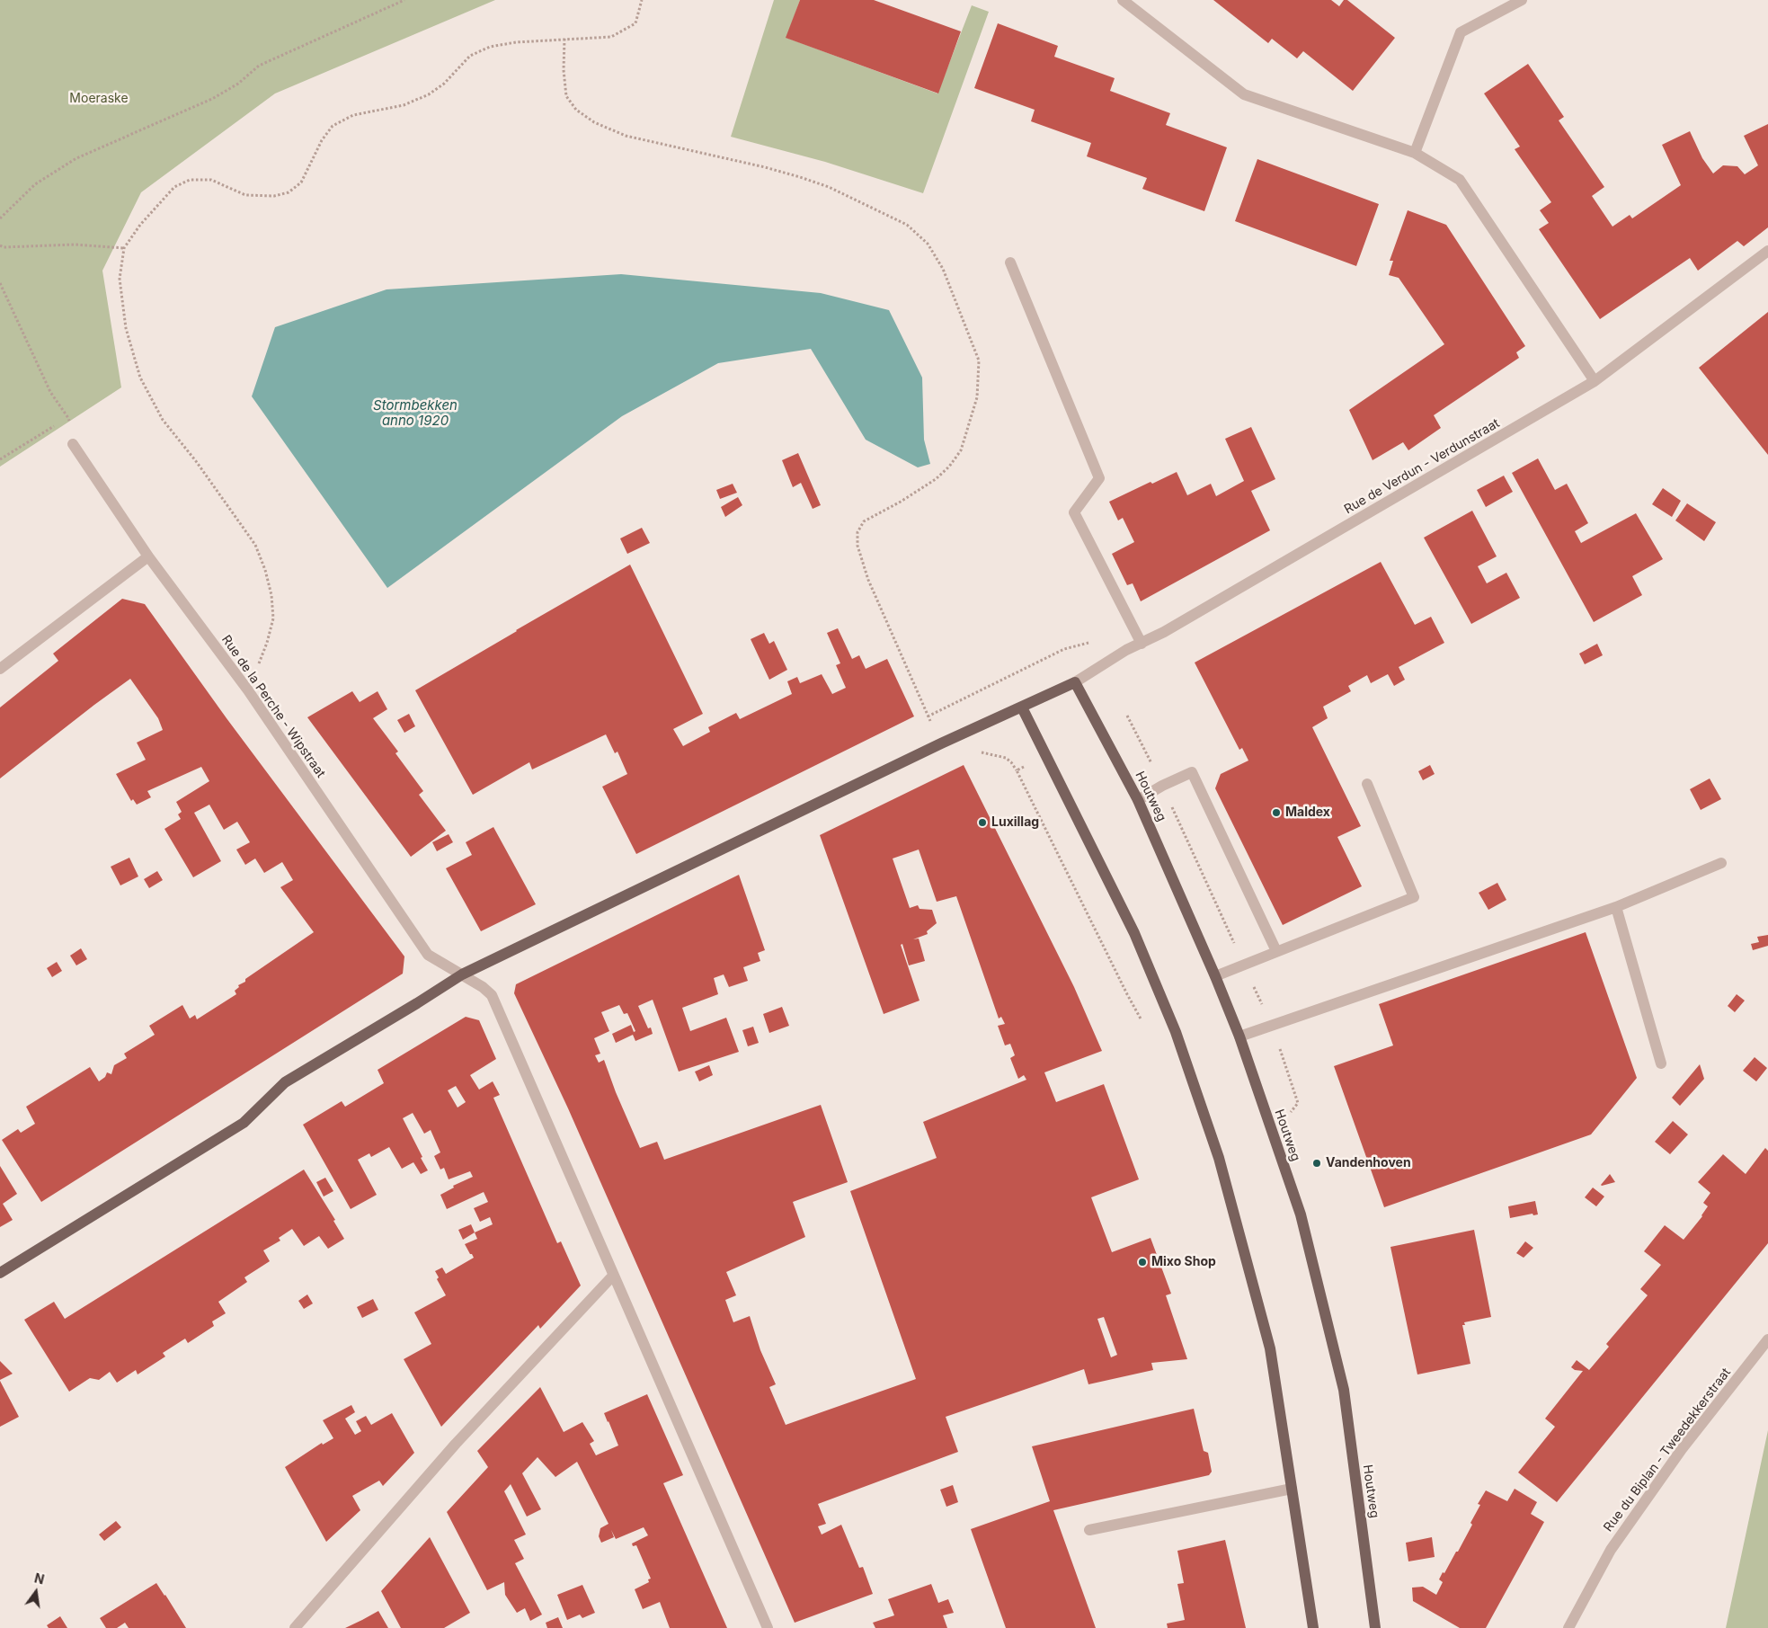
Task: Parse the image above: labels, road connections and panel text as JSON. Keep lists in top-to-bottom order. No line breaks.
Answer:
{"streets":{"main road":["Houtweg"],"street":["Rue de Verdun - Verdunstraat","Rue de la Perche - Wipstraat","Rue du Biplan - Tweedekkerstraat"]},"crossings":[["Rue de Verdun - Verdunstraat","Houtweg"]],"water":["Stormbekken anno 1920"],"parks":["Moeraske"],"places":["Maldex","Luxillag","Vandenhoven","Mixo Shop"],"north":"top"}
